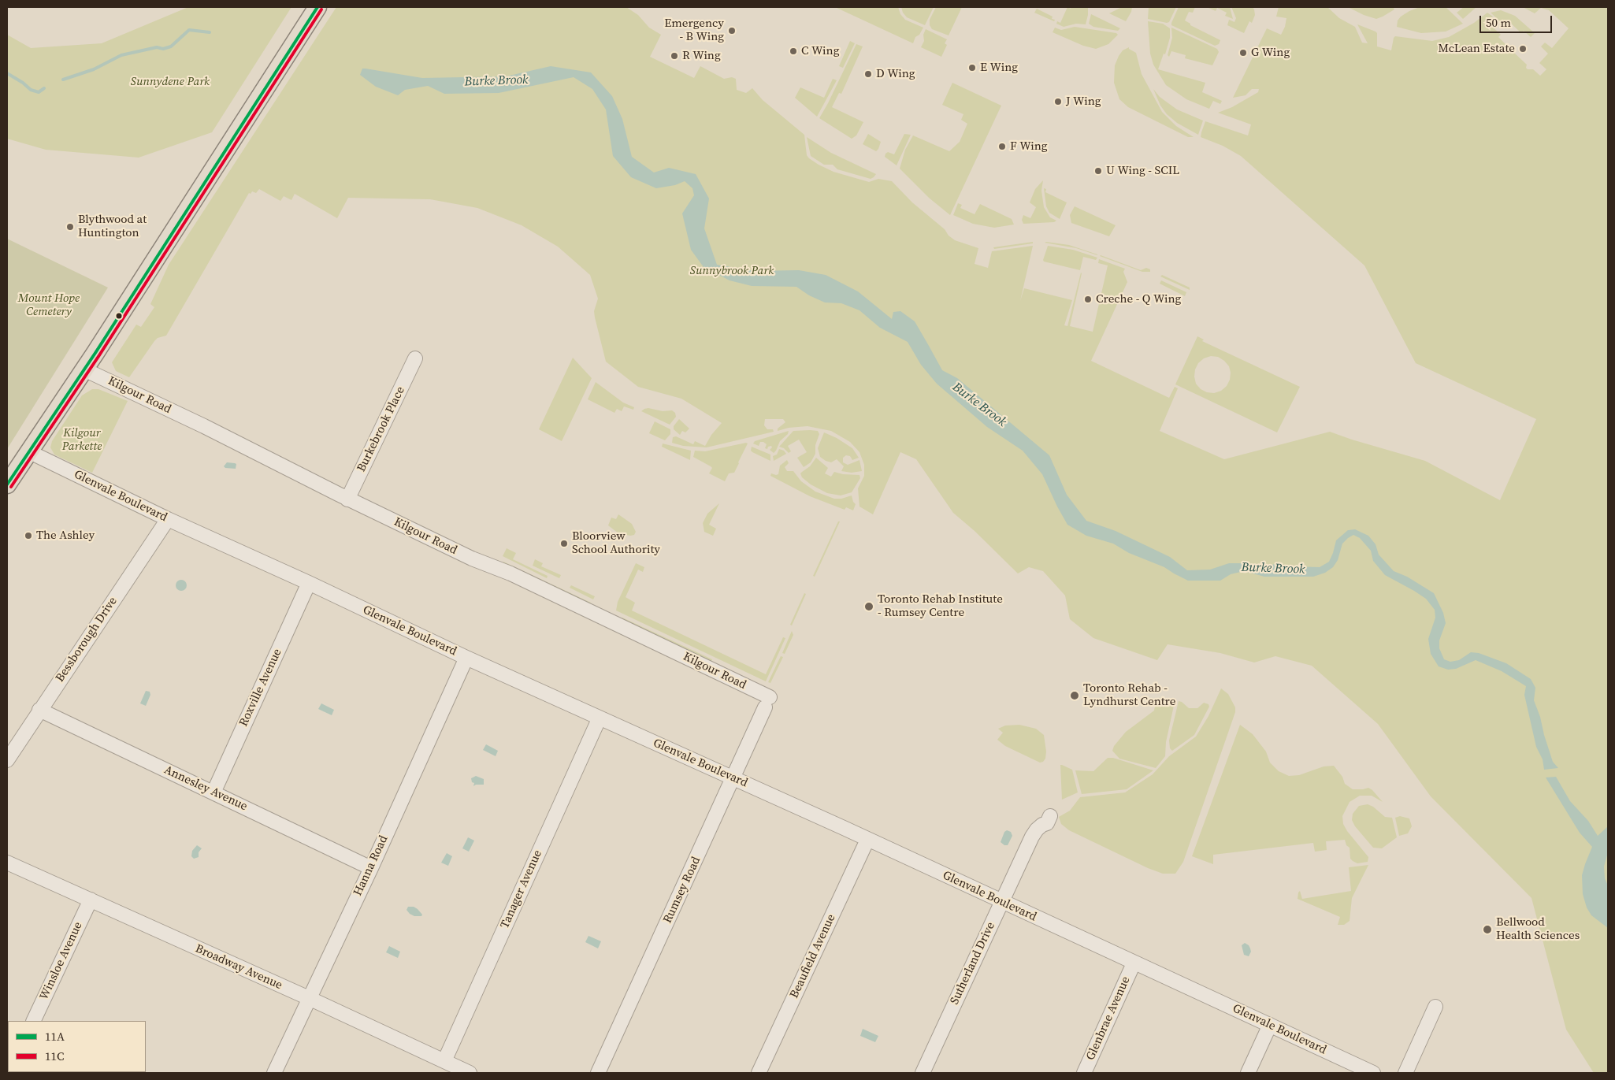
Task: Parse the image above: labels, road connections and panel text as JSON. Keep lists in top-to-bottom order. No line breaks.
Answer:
{"streets":{"street":["Kilgour Road","Burkebrook Place","Glenvale Boulevard","Bessborough Drive","Roxville Avenue","Annesley Avenue","Hanna Road","Tanager Avenue","Rumsey Road","Beaufield Avenue","Winsloe Avenue","Sutherland Drive","Broadway Avenue","Glenbrae Avenue"]},"crossings":[["Kilgour Road","Burkebrook Place"],["Kilgour Road","Rumsey Road"],["Glenvale Boulevard","Bessborough Drive"],["Glenvale Boulevard","Roxville Avenue"],["Glenvale Boulevard","Hanna Road"],["Glenvale Boulevard","Tanager Avenue"],["Glenvale Boulevard","Rumsey Road"],["Glenvale Boulevard","Beaufield Avenue"],["Glenvale Boulevard","Sutherland Drive"],["Glenvale Boulevard","Glenbrae Avenue"],["Bessborough Drive","Annesley Avenue"],["Roxville Avenue","Annesley Avenue"],["Annesley Avenue","Hanna Road"],["Hanna Road","Broadway Avenue"],["Tanager Avenue","Broadway Avenue"],["Winsloe Avenue","Broadway Avenue"]],"water":["Burke Brook"],"parks":["Sunnydene Park","Sunnybrook Park","Mount Hope Cemetery","Kilgour Parkette"],"places":["Emergency - B Wing","McLean Estate","C Wing","G Wing","R Wing","E Wing","D Wing","J Wing","F Wing","U Wing - SCIL","Blythwood at Huntington","Creche - Q Wing","The Ashley","Bloorview School Authority","Toronto Rehab Institute - Rumsey Centre","Toronto Rehab - Lyndhurst Centre","Bellwood Health Sciences"],"lines":["transit line 11A","transit line 11C"],"legend":["11A","11C"],"scale_bar":"50 m"}
